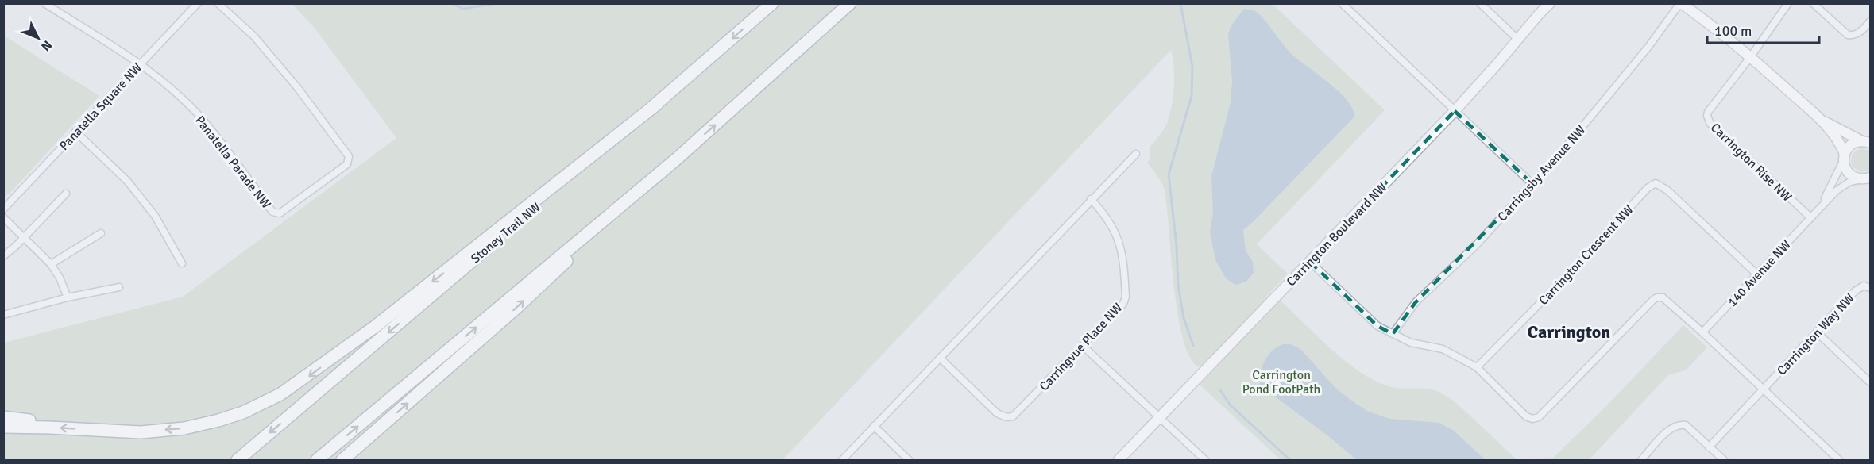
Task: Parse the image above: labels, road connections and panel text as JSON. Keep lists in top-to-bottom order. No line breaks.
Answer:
{"streets":{"highway":["Stoney Trail NW"],"street":["Panatella Square NW","Panatella Parade NW","Carrington Rise NW","Carringsby Avenue NW","Carrington Boulevard NW","Carrington Crescent NW","140 Avenue NW","Carrington Way NW","Carringvue Place NW"]},"crossings":[["Panatella Square NW","Panatella Parade NW"],["Carrington Rise NW","140 Avenue NW"],["Carrington Crescent NW","140 Avenue NW"]],"districts":["Carrington"],"parks":["Carrington Pond FootPath"],"scale_bar":"100 m","north":"bottom right"}
